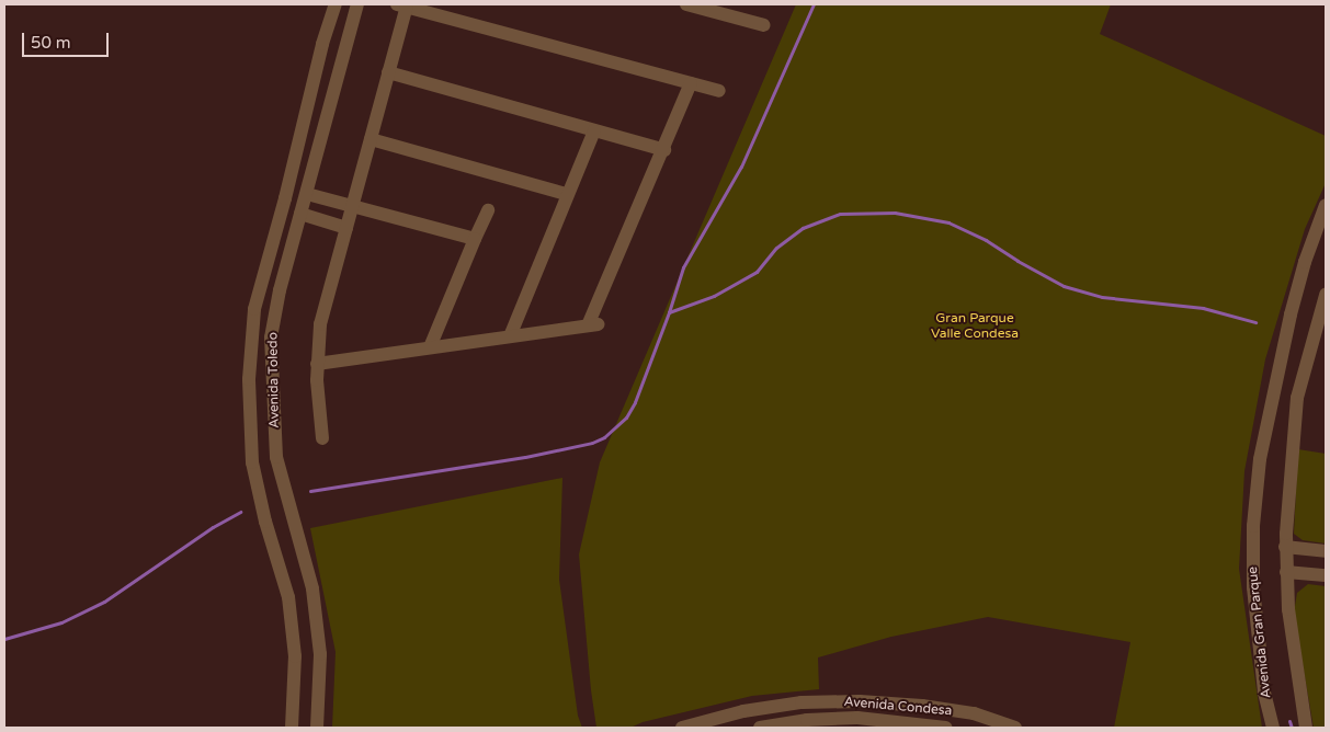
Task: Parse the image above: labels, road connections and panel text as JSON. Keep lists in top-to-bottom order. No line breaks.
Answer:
{"streets":{"street":["Avenida Toledo","Avenida Gran Parque","Avenida Condesa"]},"parks":["Gran Parque Valle Condesa"],"scale_bar":"50 m"}
